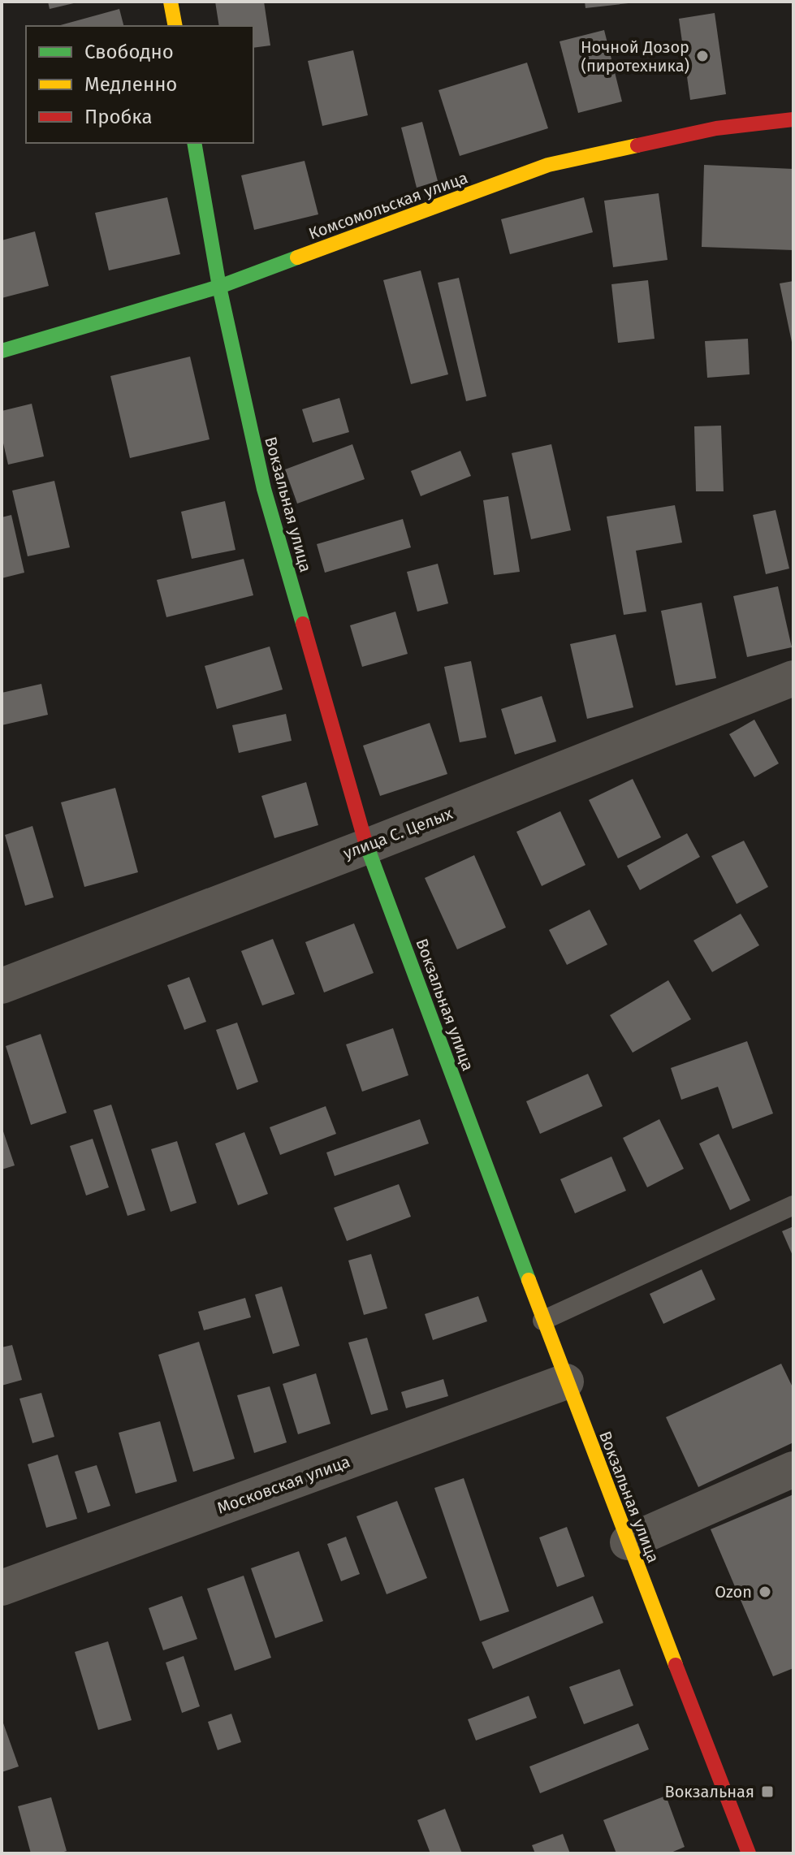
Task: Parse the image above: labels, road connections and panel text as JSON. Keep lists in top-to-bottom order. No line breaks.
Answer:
{"streets":{"main road":["Комсомольская улица","Вокзальная улица"],"street":["улица С. Целых","Московская улица"]},"crossings":[["Комсомольская улица","Вокзальная улица"],["Вокзальная улица","улица С. Целых"],["Вокзальная улица","Московская улица"]],"places":{"other":["Ночной Дозор (пиротехника)","Ozon"],"transit":["Вокзальная"]},"legend":["Свободно","Медленно","Пробка"]}
